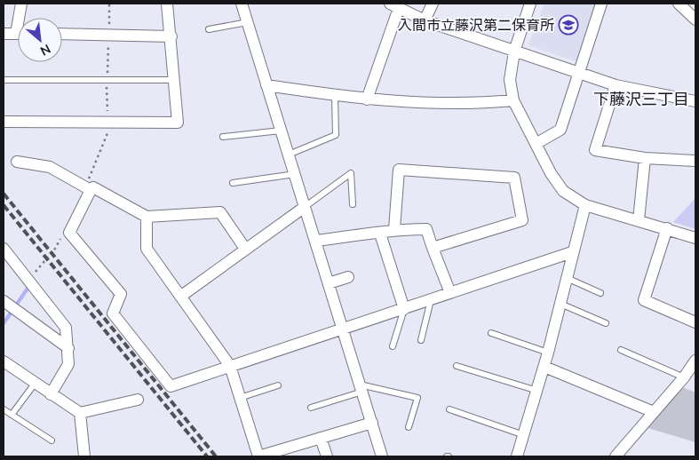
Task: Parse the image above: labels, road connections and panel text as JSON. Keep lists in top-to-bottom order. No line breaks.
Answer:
{"districts":["下藤沢三丁目"],"places":{"school or university":["入間市立藤沢第二保育所"]},"north":"bottom right"}
